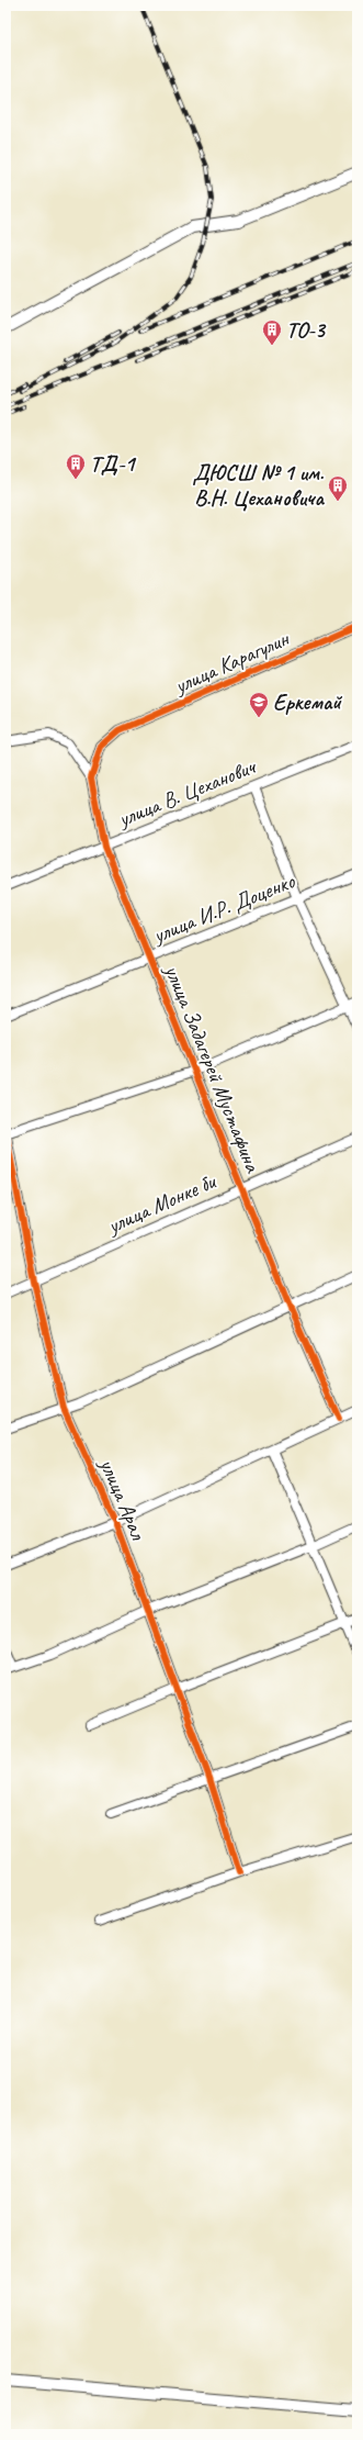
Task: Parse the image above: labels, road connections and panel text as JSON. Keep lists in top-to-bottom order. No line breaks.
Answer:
{"streets":{"street":["улица Карагулин","улица В. Цеханович","улица И.Р. Доценко","улица Задагерей Мустафина","улица Монке би","улица Арал"]},"crossings":[["улица Карагулин","улица Задагерей Мустафина"],["улица В. Цеханович","улица Задагерей Мустафина"],["улица И.Р. Доценко","улица Задагерей Мустафина"],["улица Задагерей Мустафина","улица Монке би"],["улица Монке би","улица Арал"]],"places":{"building":["ТО-3","ТД-1","ДЮСШ № 1 им. В.Н. Цехановича"],"school or university":["Еркемай"]}}
